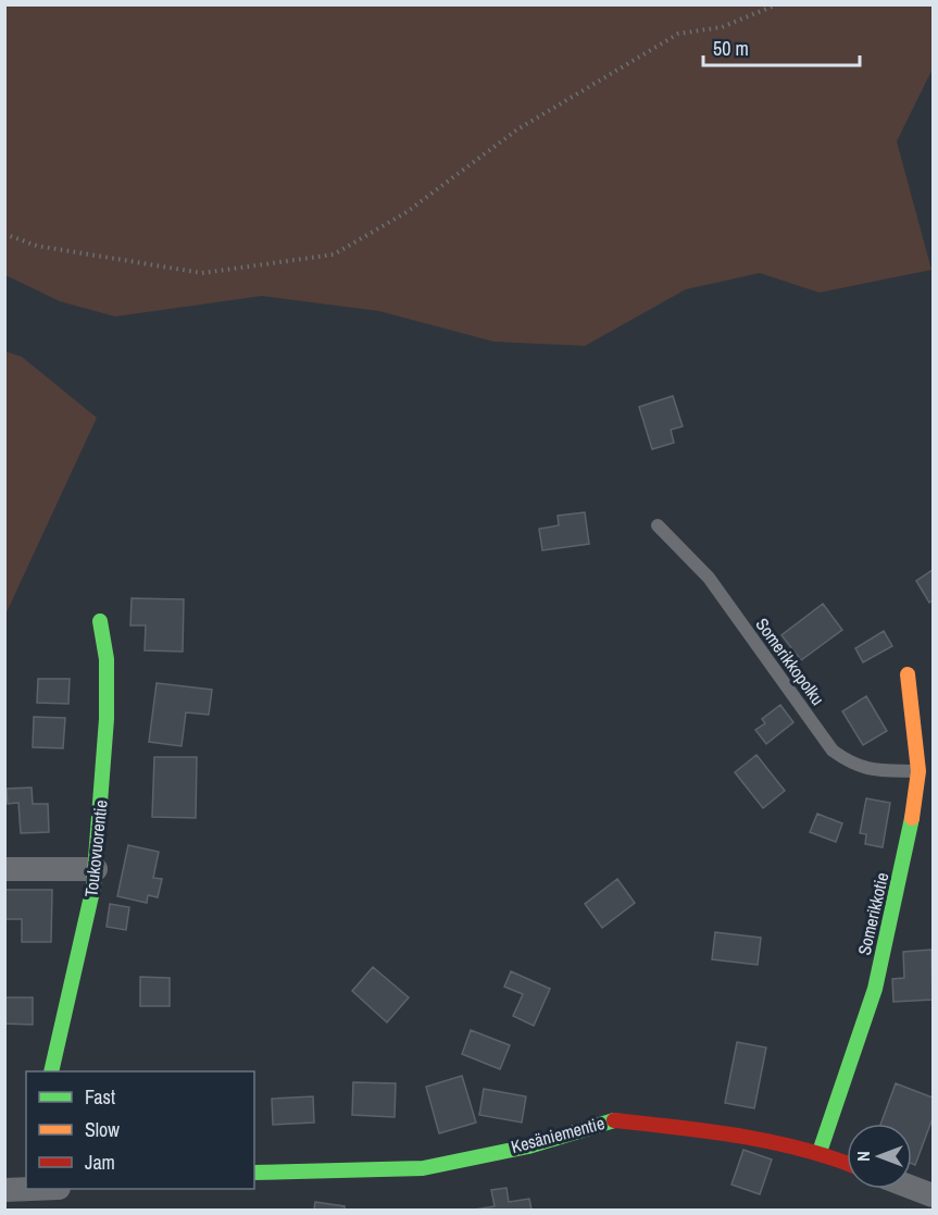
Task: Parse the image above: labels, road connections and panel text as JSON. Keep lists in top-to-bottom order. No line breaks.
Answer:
{"streets":{"street":["Toukovuorentie","Somerikkotie","Kesäniementie"],"lane":["Somerikkopolku"]},"crossings":[["Somerikkopolku","Somerikkotie"],["Somerikkotie","Kesäniementie"]],"legend":["Fast","Slow","Jam"],"scale_bar":"50 m","north":"left"}
